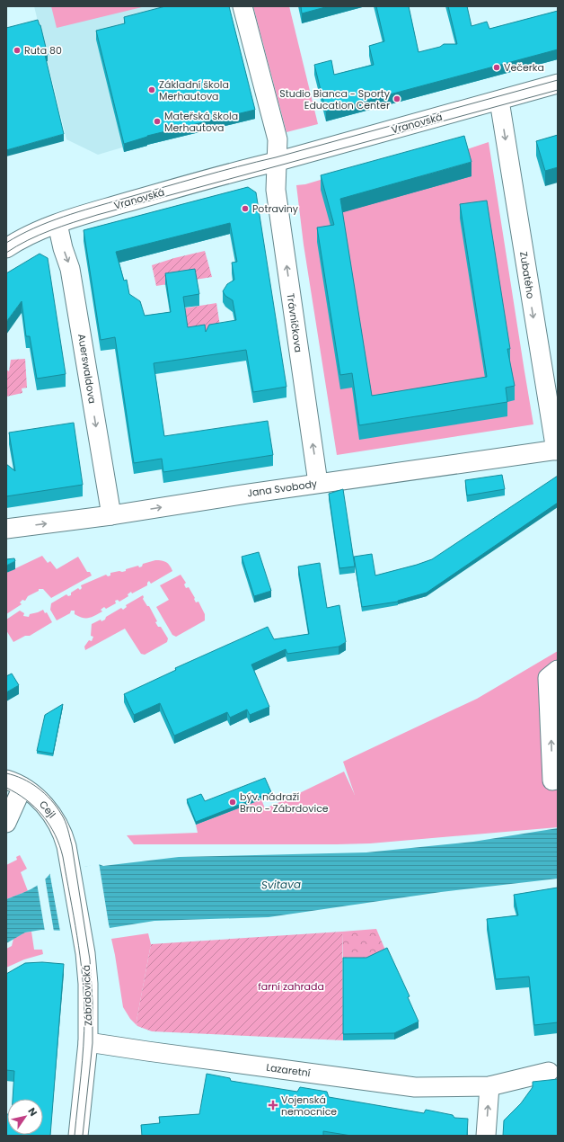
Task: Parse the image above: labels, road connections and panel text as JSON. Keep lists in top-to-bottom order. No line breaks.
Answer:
{"streets":{"street":["Vranovská","Zubatého","Trávníčkova","Auerswaldova","Jana Svobody","Cejl","Zábrdovická","Lazaretní"]},"crossings":[["Vranovská","Zubatého"],["Vranovská","Trávníčkova"],["Vranovská","Auerswaldova"],["Zubatého","Jana Svobody"],["Trávníčkova","Jana Svobody"],["Auerswaldova","Jana Svobody"],["Cejl","Zábrdovická"],["Zábrdovická","Lazaretní"]],"one_way":["Zubatého","Trávníčkova","Auerswaldova","Jana Svobody"],"water":["Svitava"],"parks":["farní zahrada"],"places":{"other":["Ruta 80","Večerka","Základní škola Merhautova","Studio Bianca - Sporty Education Center","Mateřská škola Merhautova","Potraviny","býv. nádraží Brno - Zábrdovice"],"health":["Vojenská nemocnice"]},"north":"top right"}
